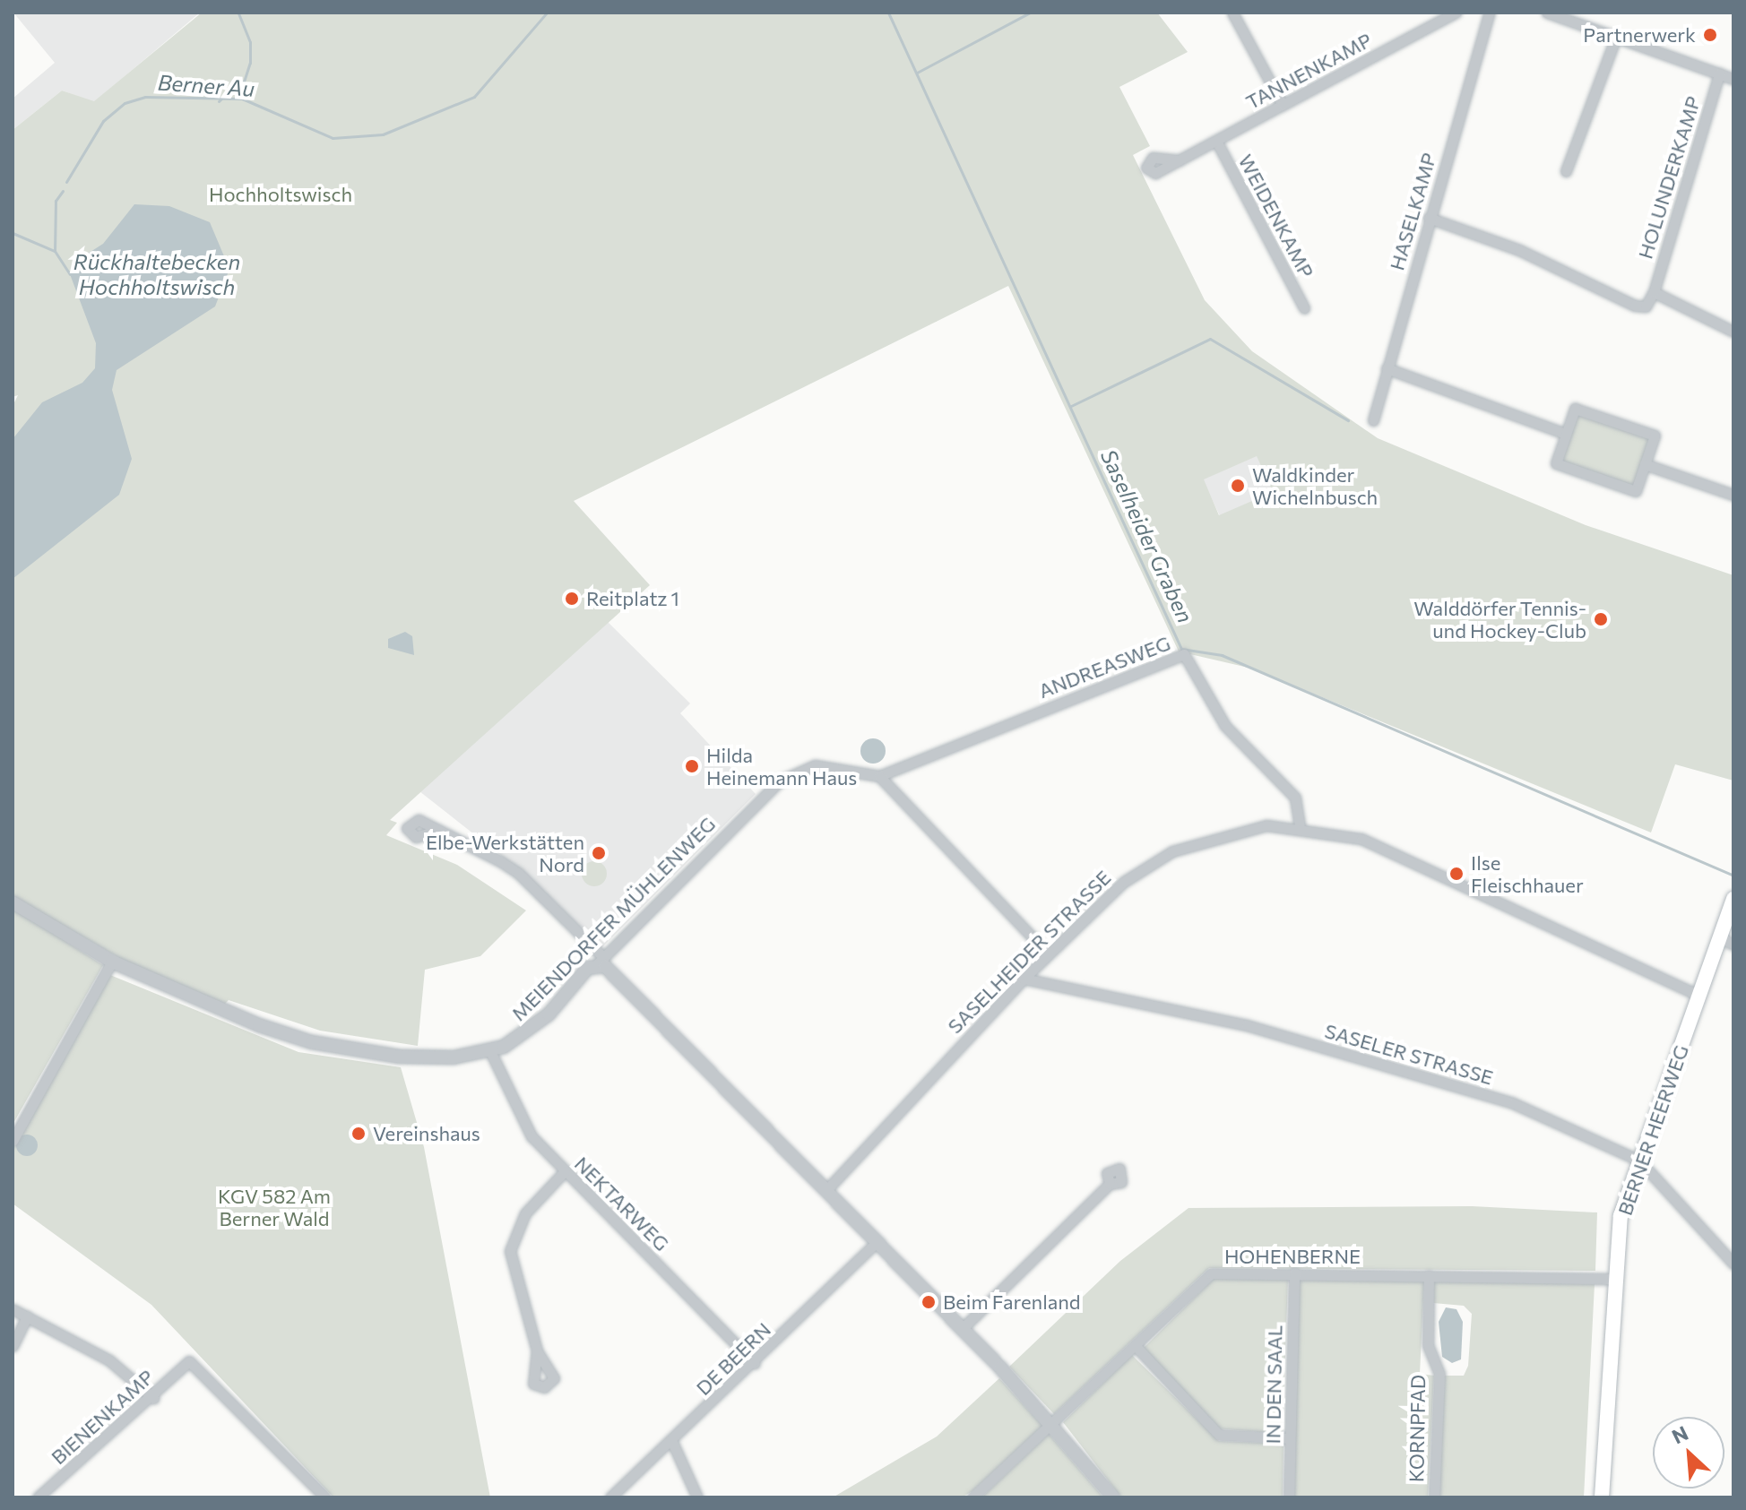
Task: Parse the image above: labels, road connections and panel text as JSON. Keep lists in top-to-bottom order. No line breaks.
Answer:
{"streets":{"main road":["BERNER HEERWEG"],"street":["TANNENKAMP","HOLUNDERKAMP","HASELKAMP","WEIDENKAMP","ANDREASWEG","MEIENDORFER MÜHLENWEG","SASELHEIDER STRASSE","SASELER STRASSE","NEKTARWEG","HOHENBERNE","DE BEERN","IN DEN SAAL","BIENENKAMP","KORNPFAD"]},"crossings":[["TANNENKAMP","WEIDENKAMP"],["ANDREASWEG","MEIENDORFER MÜHLENWEG"],["ANDREASWEG","SASELHEIDER STRASSE"],["MEIENDORFER MÜHLENWEG","NEKTARWEG"],["SASELHEIDER STRASSE","SASELER STRASSE"],["SASELHEIDER STRASSE","BERNER HEERWEG"],["SASELER STRASSE","BERNER HEERWEG"],["BERNER HEERWEG","HOHENBERNE"],["NEKTARWEG","DE BEERN"],["HOHENBERNE","IN DEN SAAL"],["HOHENBERNE","KORNPFAD"]],"water":["Berner Au","Rückhaltebecken Hochholtswisch","Saselheider Graben"],"parks":["Hochholtswisch","KGV 582 Am Berner Wald"],"places":["Partnerwerk","Waldkinder Wichelnbusch","Reitplatz 1","Walddörfer Tennis- und Hockey-Club","Hilda Heinemann Haus","Elbe-Werkstätten Nord","Ilse Fleischhauer","Vereinshaus","Beim Farenland"],"north":"top left"}
